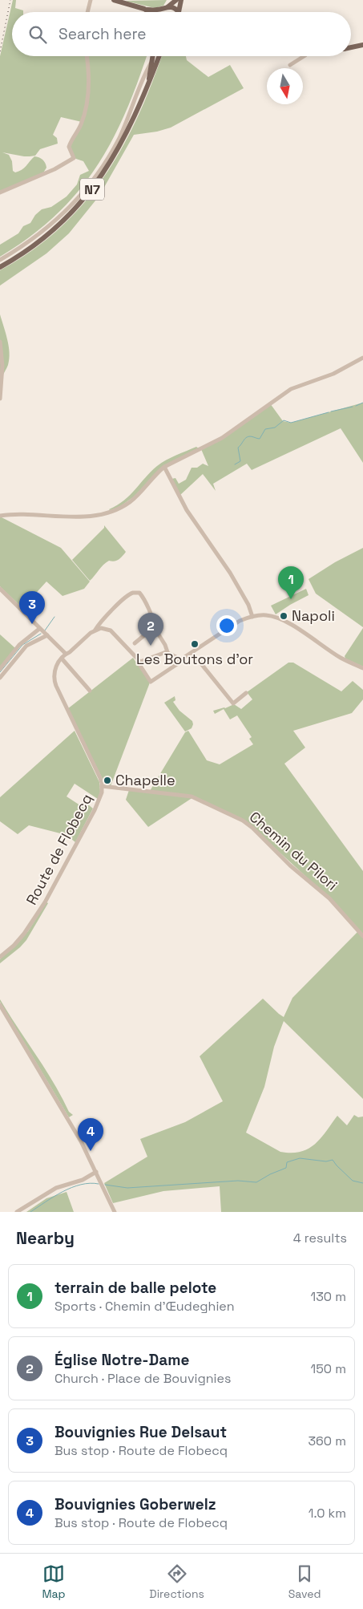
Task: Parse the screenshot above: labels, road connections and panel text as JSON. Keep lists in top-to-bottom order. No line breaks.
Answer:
{"streets":{"main road":["N7"],"street":["Route de Flobecq","Chemin du Pilori"]},"crossings":[["Route de Flobecq","Chemin du Pilori"]],"places":["Napoli","Les Boutons d'or","Chapelle"],"north":"bottom","page":{"search":"Search here","pins":["1","3","2","4"],"heading":["Nearby","4 results"],"list":[{"mark":"1","name":"terrain de balle pelote","note":"Sports · Chemin d'Œudeghien","value":"130 m"},{"mark":"2","name":"Église Notre-Dame","note":"Church · Place de Bouvignies","value":"150 m"},{"mark":"3","name":"Bouvignies Rue Delsaut","note":"Bus stop · Route de Flobecq","value":"360 m"},{"mark":"4","name":"Bouvignies Goberwelz","note":"Bus stop · Route de Flobecq","value":"1.0 km"}],"nav":["Map","Directions","Saved"]}}
